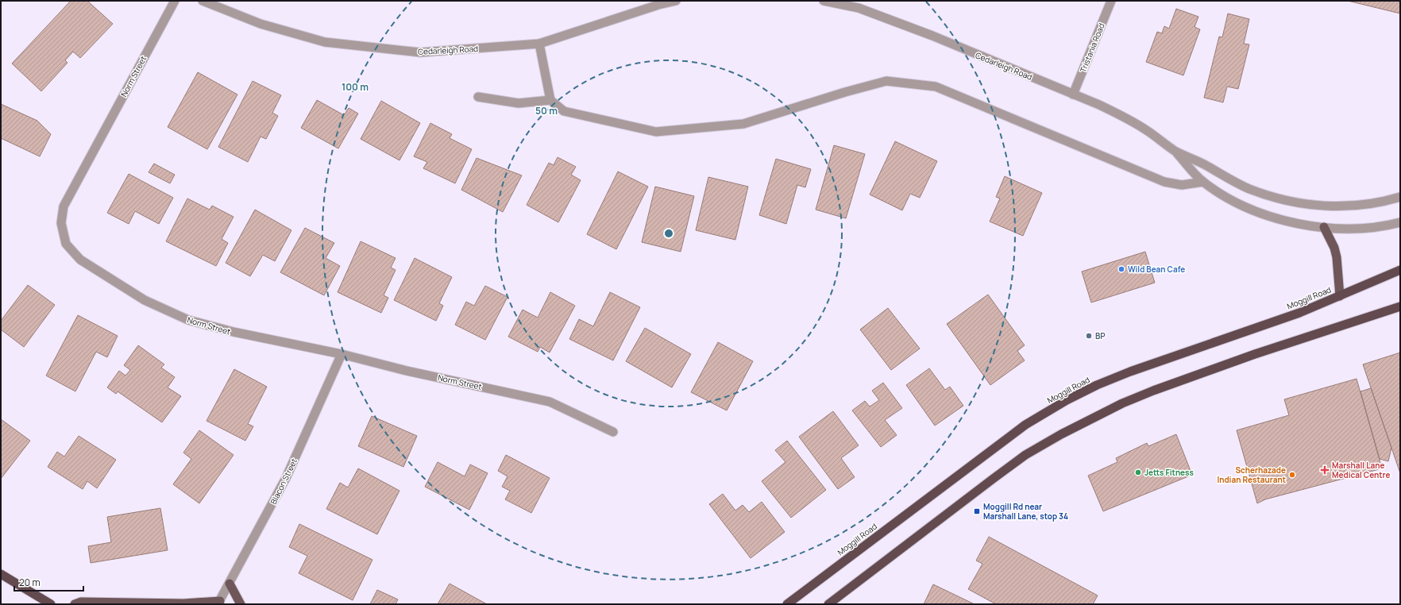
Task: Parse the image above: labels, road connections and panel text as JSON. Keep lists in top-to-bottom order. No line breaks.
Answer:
{"streets":{"highway":["Moggill Road"],"street":["Tristania Road","Cedarleigh Road","Norm Street","Blacon Street"]},"crossings":[["Tristania Road","Cedarleigh Road"],["Norm Street","Blacon Street"]],"places":{"other":["Wild Bean Cafe","BP","Jetts Fitness","Scherhazade Indian Restaurant"],"health":["Marshall Lane Medical Centre"],"transit":["Moggill Rd near Marshall Lane, stop 34"]},"scale_bar":"20 m","rings":["100 m","50 m"]}
